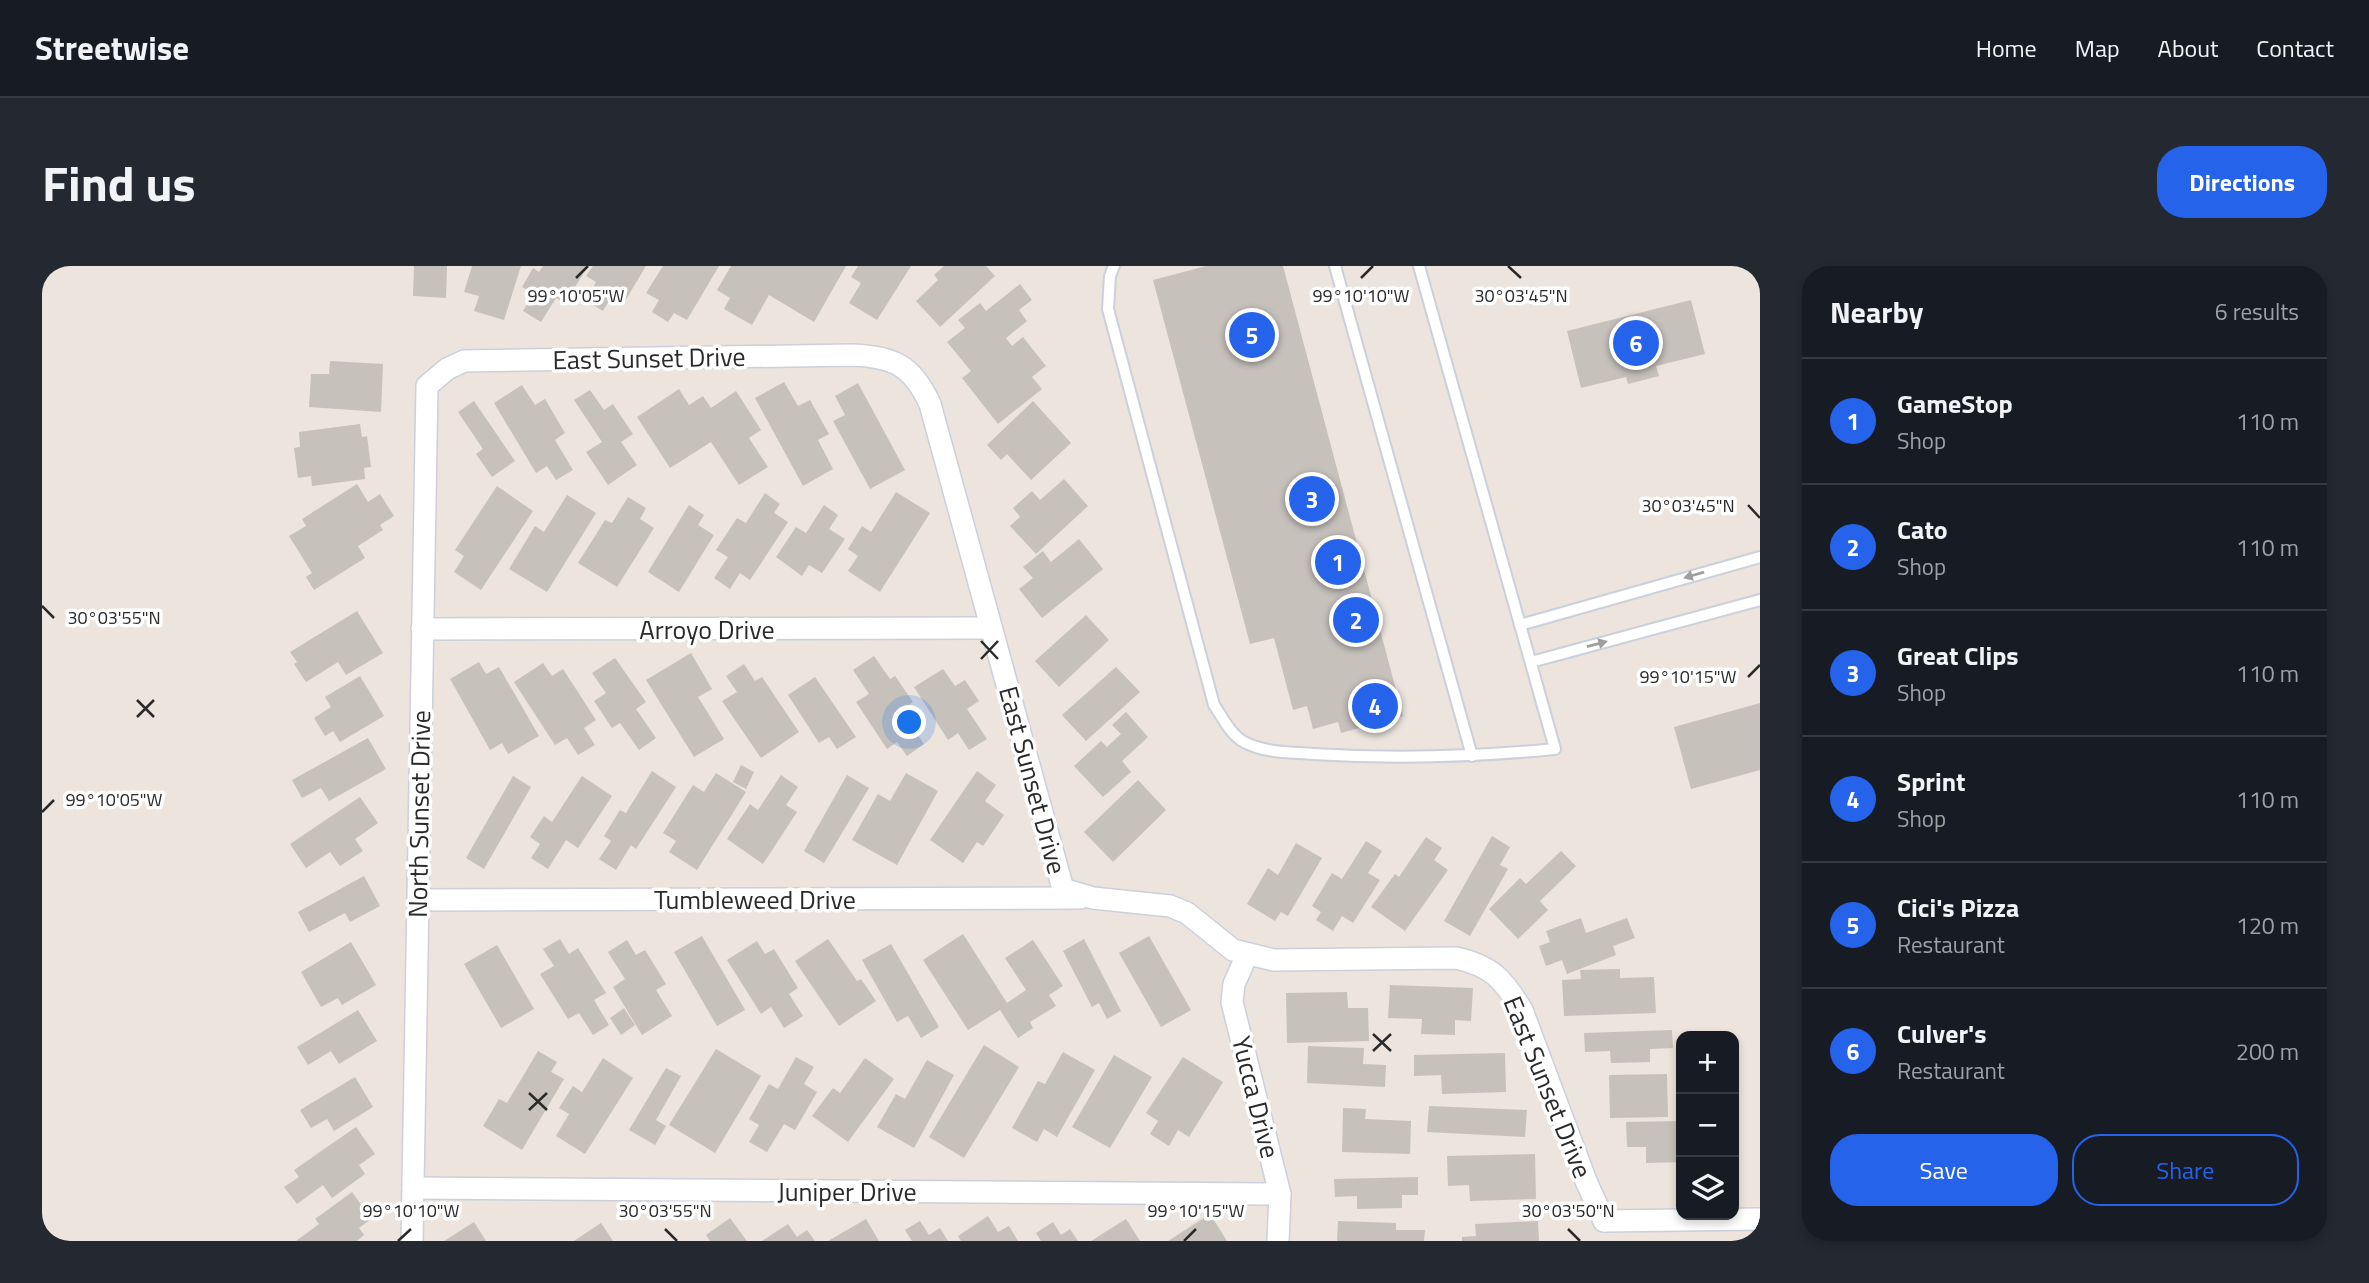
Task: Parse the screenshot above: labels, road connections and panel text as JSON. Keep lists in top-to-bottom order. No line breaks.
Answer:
{"streets":{"street":["East Sunset Drive","Arroyo Drive","North Sunset Drive","Tumbleweed Drive","Yucca Drive","Juniper Drive"]},"crossings":[["East Sunset Drive","Arroyo Drive"],["East Sunset Drive","North Sunset Drive"],["East Sunset Drive","Tumbleweed Drive"],["East Sunset Drive","Yucca Drive"],["Arroyo Drive","North Sunset Drive"],["North Sunset Drive","Tumbleweed Drive"],["North Sunset Drive","Juniper Drive"],["Yucca Drive","Juniper Drive"]],"page":{"header":"Streetwise","nav":["Home","Map","About","Contact"],"title":"Find us","buttons":["Directions",["Save","Share"]],"heading":["Nearby","6 results"],"pins":["5","6","3","1","2","4"],"list":[{"mark":"1","name":"GameStop","note":"Shop","value":"110 m"},{"mark":"2","name":"Cato","note":"Shop","value":"110 m"},{"mark":"3","name":"Great Clips","note":"Shop","value":"110 m"},{"mark":"4","name":"Sprint","note":"Shop","value":"110 m"},{"mark":"5","name":"Cici's Pizza","note":"Restaurant","value":"120 m"},{"mark":"6","name":"Culver's","note":"Restaurant","value":"200 m"}],"map_buttons":["+","−"]},"coordinates":["99°10'05\"W","99°10'10\"W","30°03'45\"N","30°03'55\"N","99°10'15\"W","30°03'50\"N"]}
